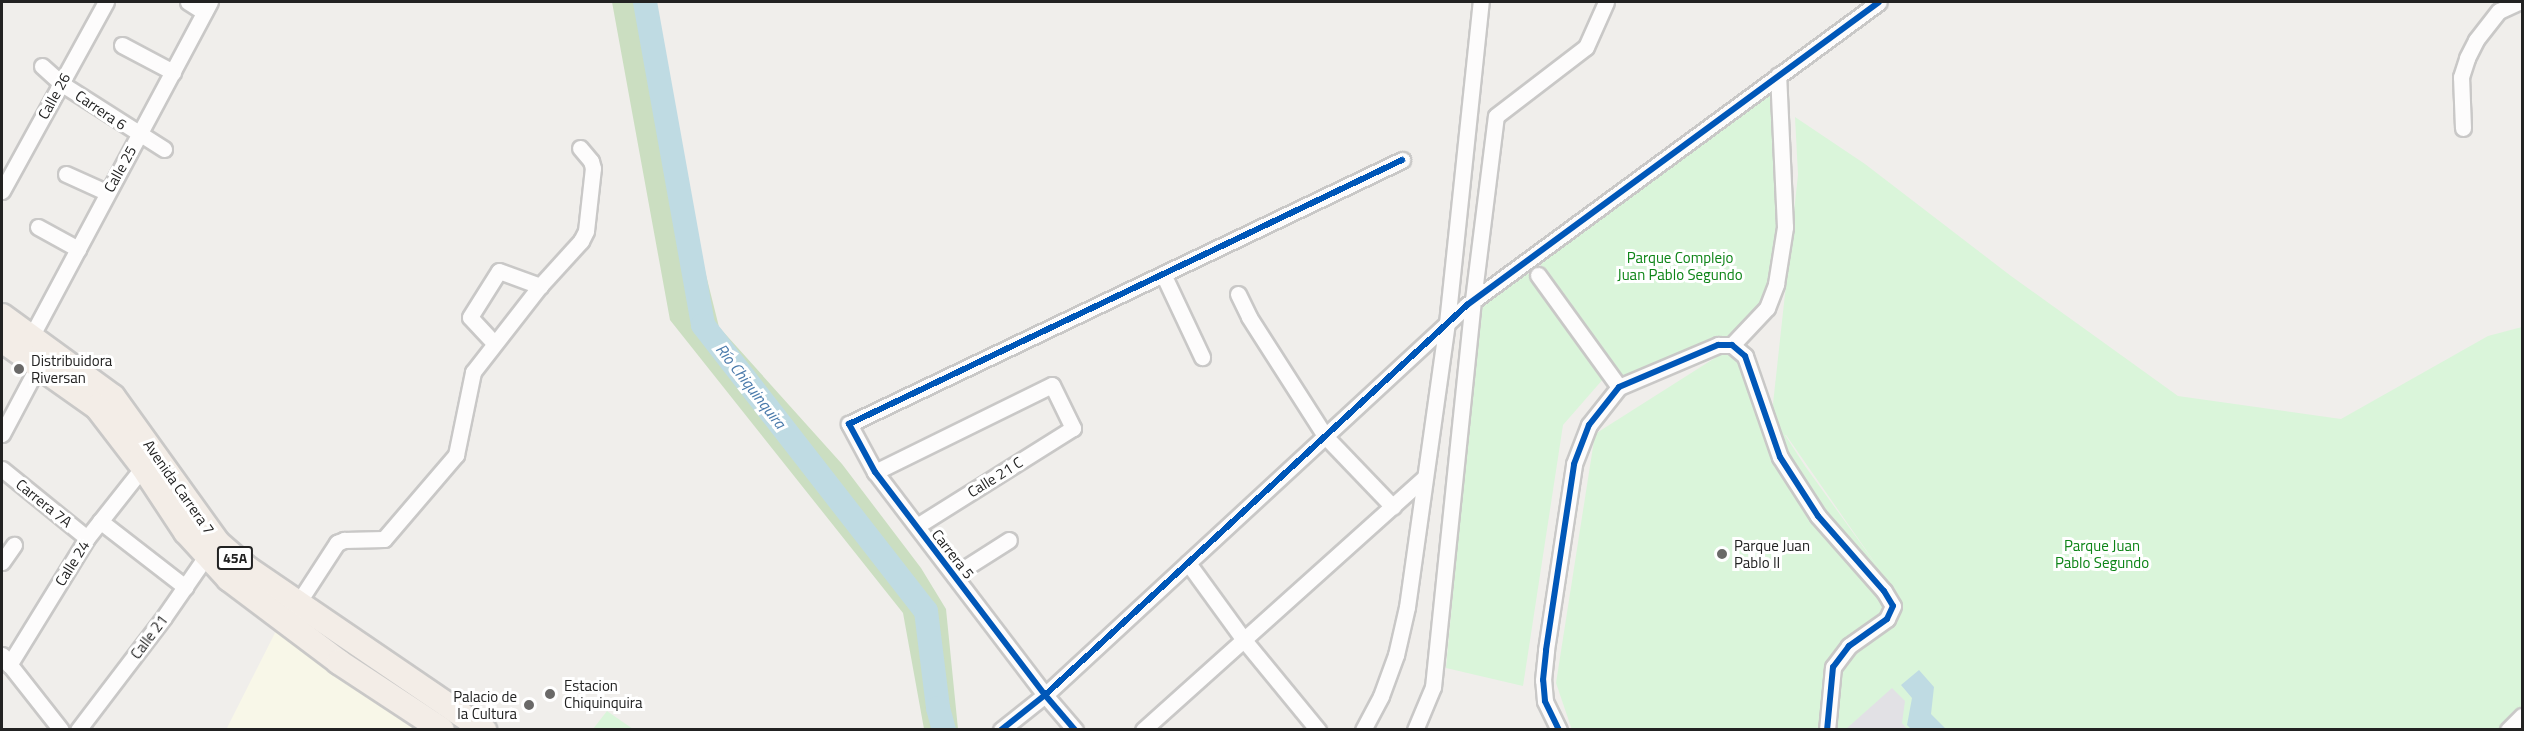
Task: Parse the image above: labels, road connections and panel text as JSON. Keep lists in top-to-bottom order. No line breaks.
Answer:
{"streets":{"main road":["Avenida Carrera 7","45A"],"street":["Calle 26","Carrera 6","Calle 25","Calle 21 C","Carrera 7A","Carrera 5","Calle 24","Calle 21"]},"crossings":[["Calle 26","Carrera 6"],["Carrera 6","Calle 25"],["Calle 25","Avenida Carrera 7"],["Calle 21 C","Carrera 5"],["Avenida Carrera 7","Calle 24"],["Avenida Carrera 7","Calle 21"],["Carrera 7A","Calle 24"]],"water":["Río Chiquinquira"],"parks":["Parque Complejo Juan Pablo Segundo","Parque Juan Pablo Segundo"],"places":["Distribuidora Riversan","Parque Juan Pablo II","Estacion Chiquinquira","Palacio de la Cultura"]}
